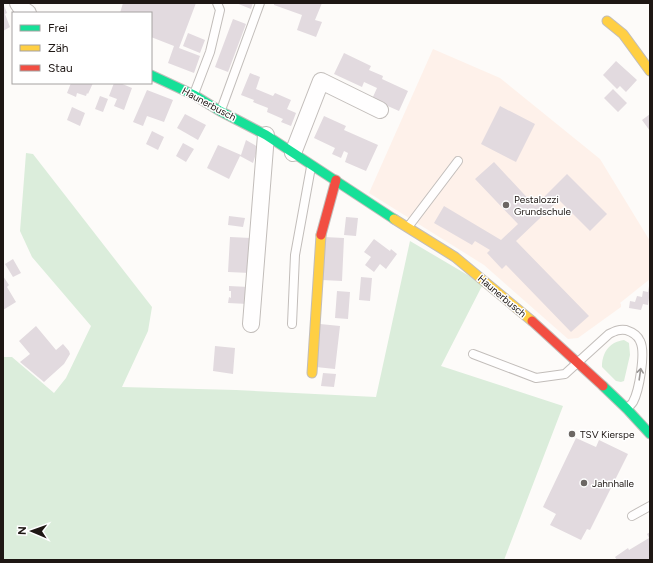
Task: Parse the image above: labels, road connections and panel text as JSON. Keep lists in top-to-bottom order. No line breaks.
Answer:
{"streets":{"street":["Haunerbusch"]},"places":["Pestalozzi Grundschule","TSV Kierspe","Jahnhalle"],"legend":["Frei","Zäh","Stau"],"north":"left"}
